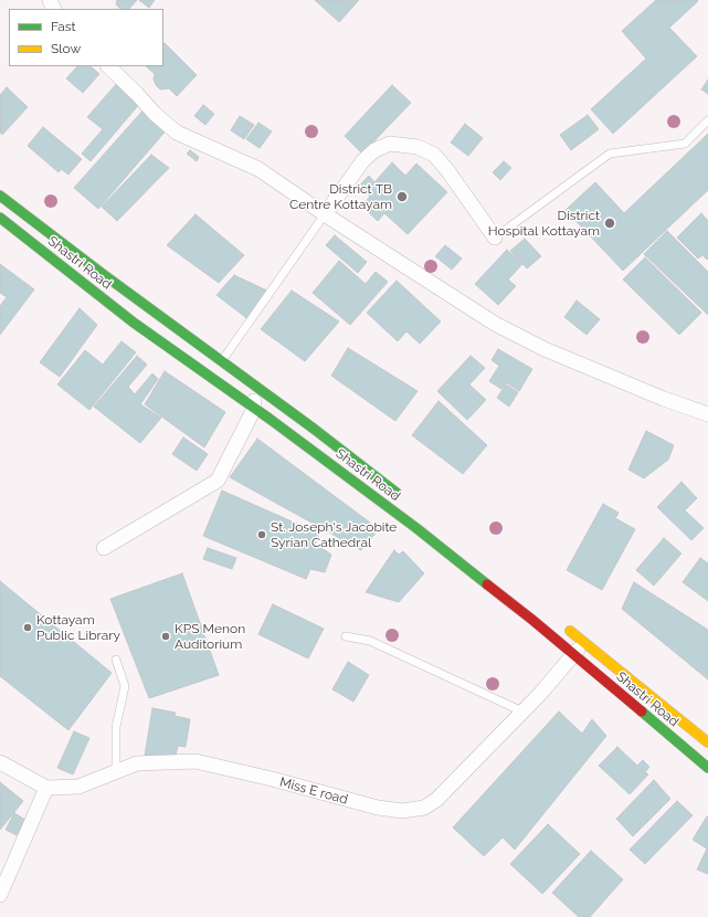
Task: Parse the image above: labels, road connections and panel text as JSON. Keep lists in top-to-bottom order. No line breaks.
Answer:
{"streets":{"highway":["Shastri Road"],"street":["Miss E road"]},"crossings":[["Shastri Road","Miss E road"]],"places":["District TB Centre Kottayam","District Hospital Kottayam","St. Joseph's Jacobite Syrian Cathedral","Kottayam Public Library","KPS Menon Auditorium"],"legend":["Fast","Slow"]}
